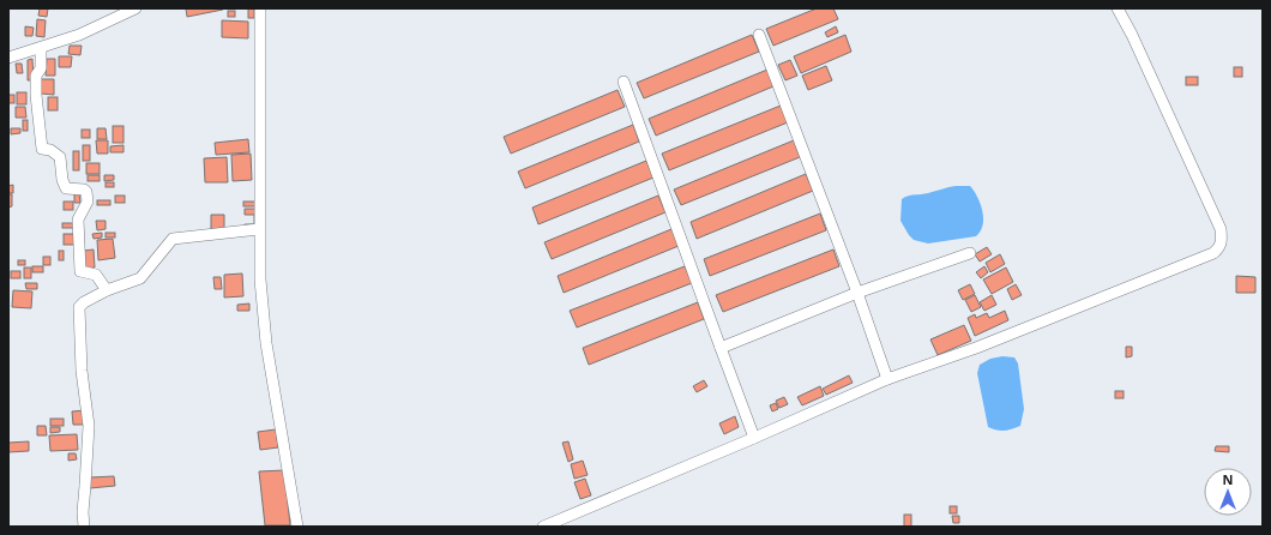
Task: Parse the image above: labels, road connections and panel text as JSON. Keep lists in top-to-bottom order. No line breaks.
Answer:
{"north":"top"}
